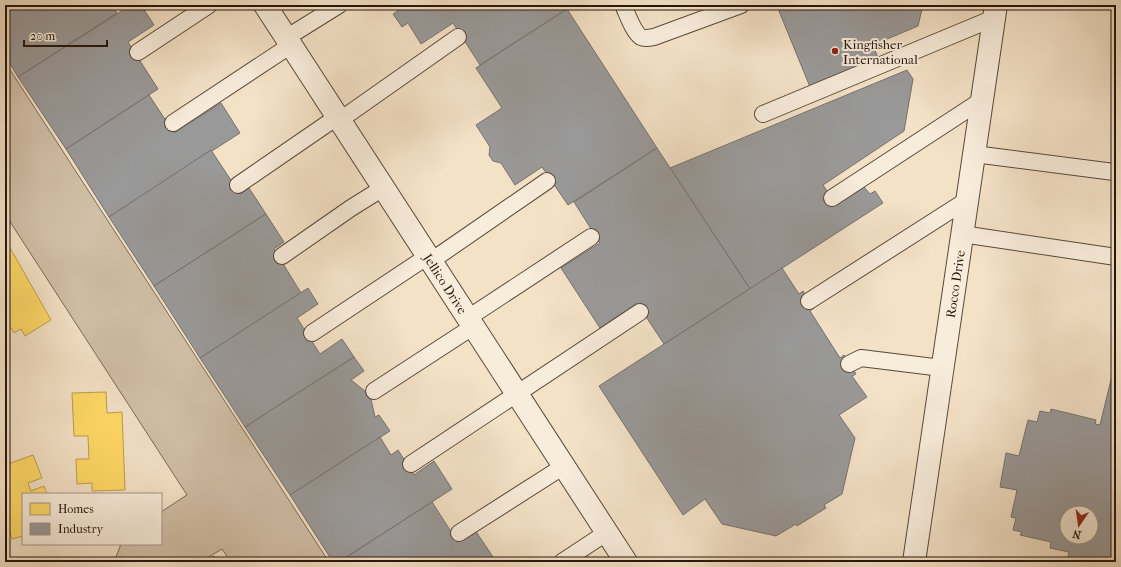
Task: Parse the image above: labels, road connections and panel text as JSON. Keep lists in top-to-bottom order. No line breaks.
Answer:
{"streets":{"street":["Jellico Drive","Rocco Drive"]},"places":["Kingfisher International"],"legend":["Homes","Industry"],"scale_bar":"20 m","north":"bottom"}
